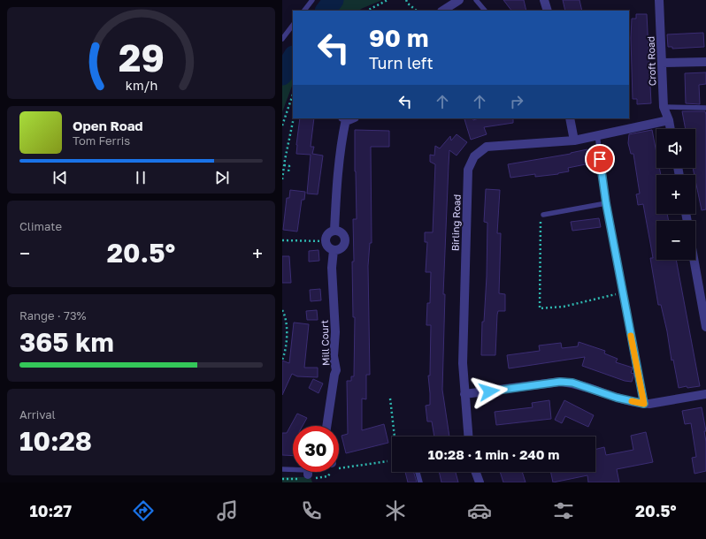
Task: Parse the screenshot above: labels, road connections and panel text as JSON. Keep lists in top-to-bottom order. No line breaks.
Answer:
{"streets":{"street":["Croft Road","Birling Road","Mill Court"]},"crossings":[["Croft Road","Birling Road"]],"page":{"turn":["90 m","Turn left"],"song":["Open Road","Tom Ferris"],"map_buttons":["+","−"],"tile":["Climate",["Range · 73%","365 km"],["Arrival","10:28"]],"heat":["−","20.5°","+"],"limit":"30","trip":"10:28 · 1 min · 240 m","tabs":["10:27","20.5°"],"gauge":["29","km/h"]}}
